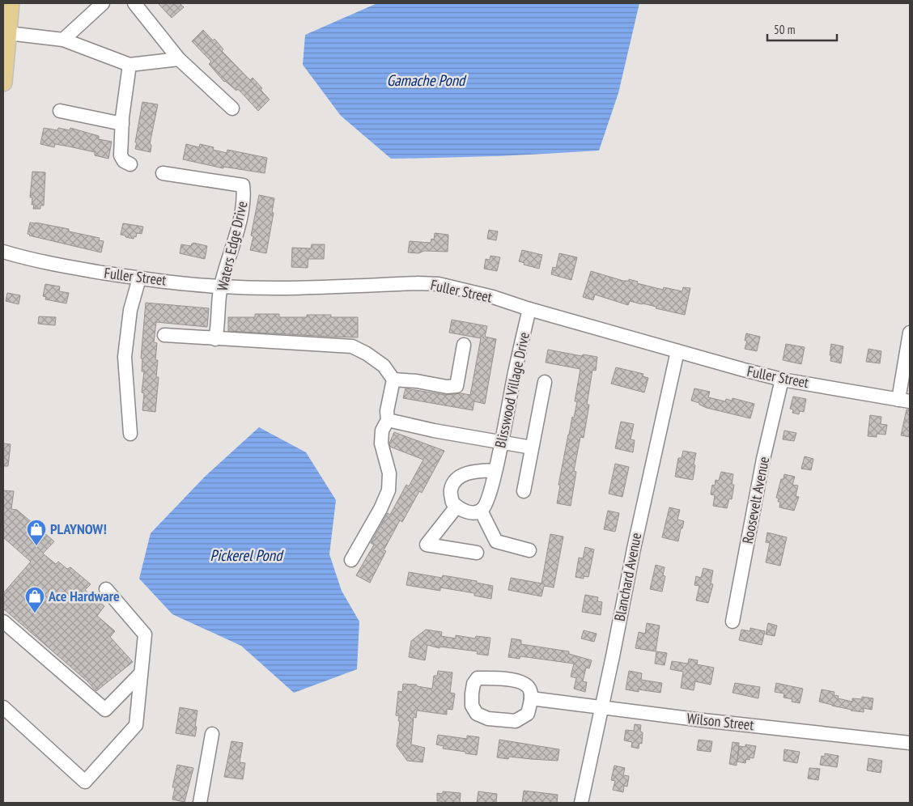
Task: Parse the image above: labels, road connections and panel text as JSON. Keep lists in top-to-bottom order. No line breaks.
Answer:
{"streets":{"street":["Waters Edge Drive","Fuller Street","Blisswood Village Drive","Roosevelt Avenue","Blanchard Avenue","Wilson Street"]},"crossings":[["Waters Edge Drive","Fuller Street"],["Fuller Street","Blisswood Village Drive"],["Fuller Street","Roosevelt Avenue"],["Fuller Street","Blanchard Avenue"],["Blanchard Avenue","Wilson Street"]],"water":["Gamache Pond","Pickerel Pond"],"places":{"shop":["PLAYNOW!","Ace Hardware"]},"scale_bar":"50 m"}
